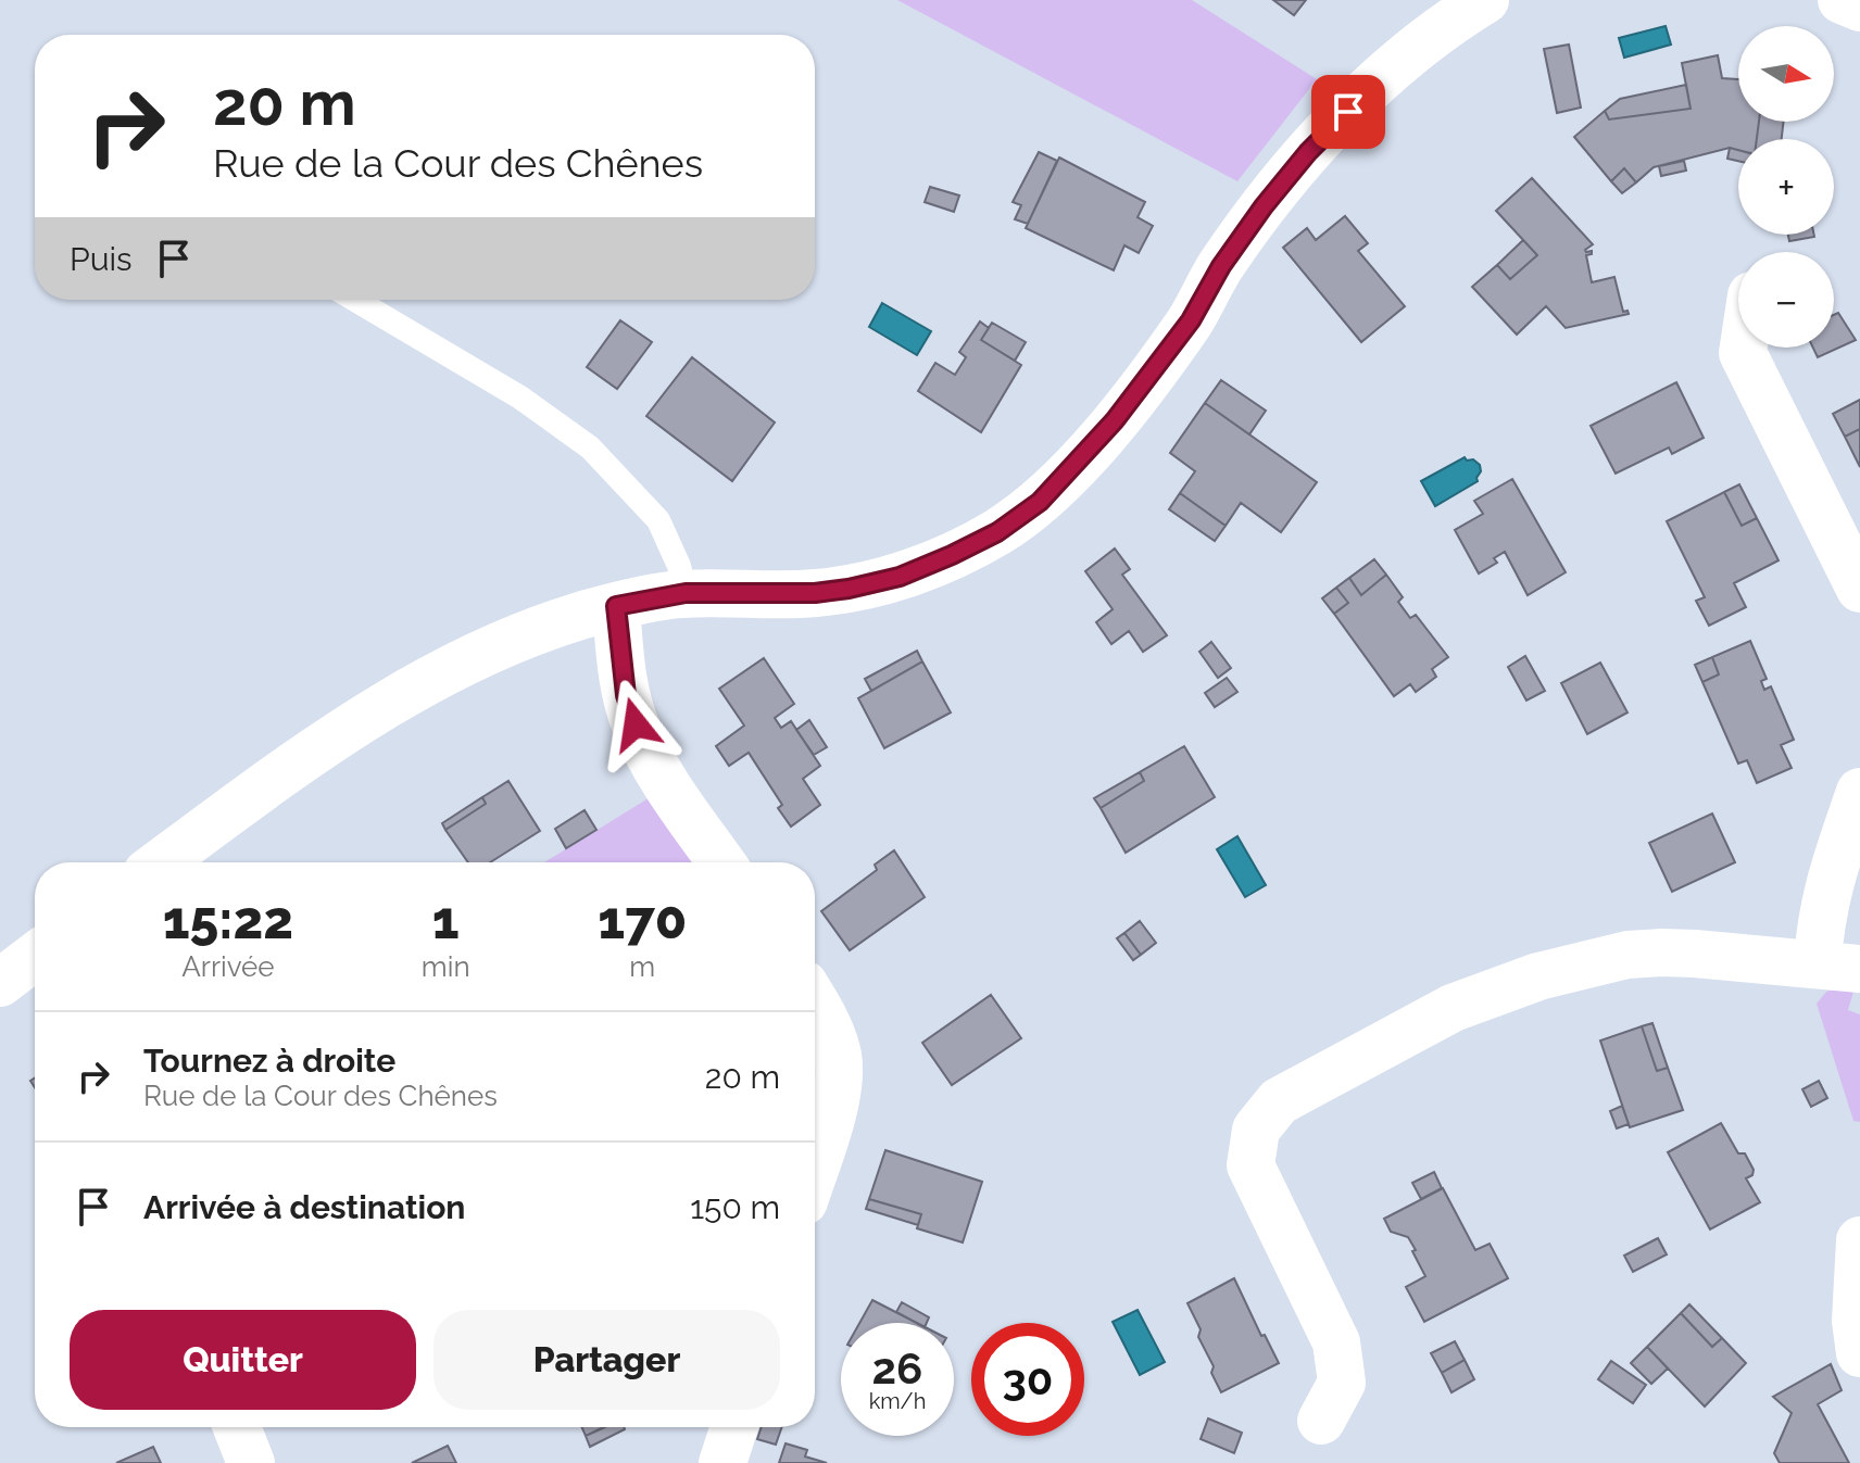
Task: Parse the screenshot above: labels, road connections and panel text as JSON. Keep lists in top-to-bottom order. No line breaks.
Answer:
{"north":"right","page":{"map_buttons":["+","−"],"turn":["20 m","Rue de la Cour des Chênes"],"then":"Puis","eta":["15:22","Arrivée","1","min","170","m"],"list":[{"name":"Tournez à droite","note":"Rue de la Cour des Chênes","value":"20 m"},{"name":"Arrivée à destination","value":"150 m"}],"buttons":["Quitter","Partager"],"speed":"26 km/h","limit":"30"}}
